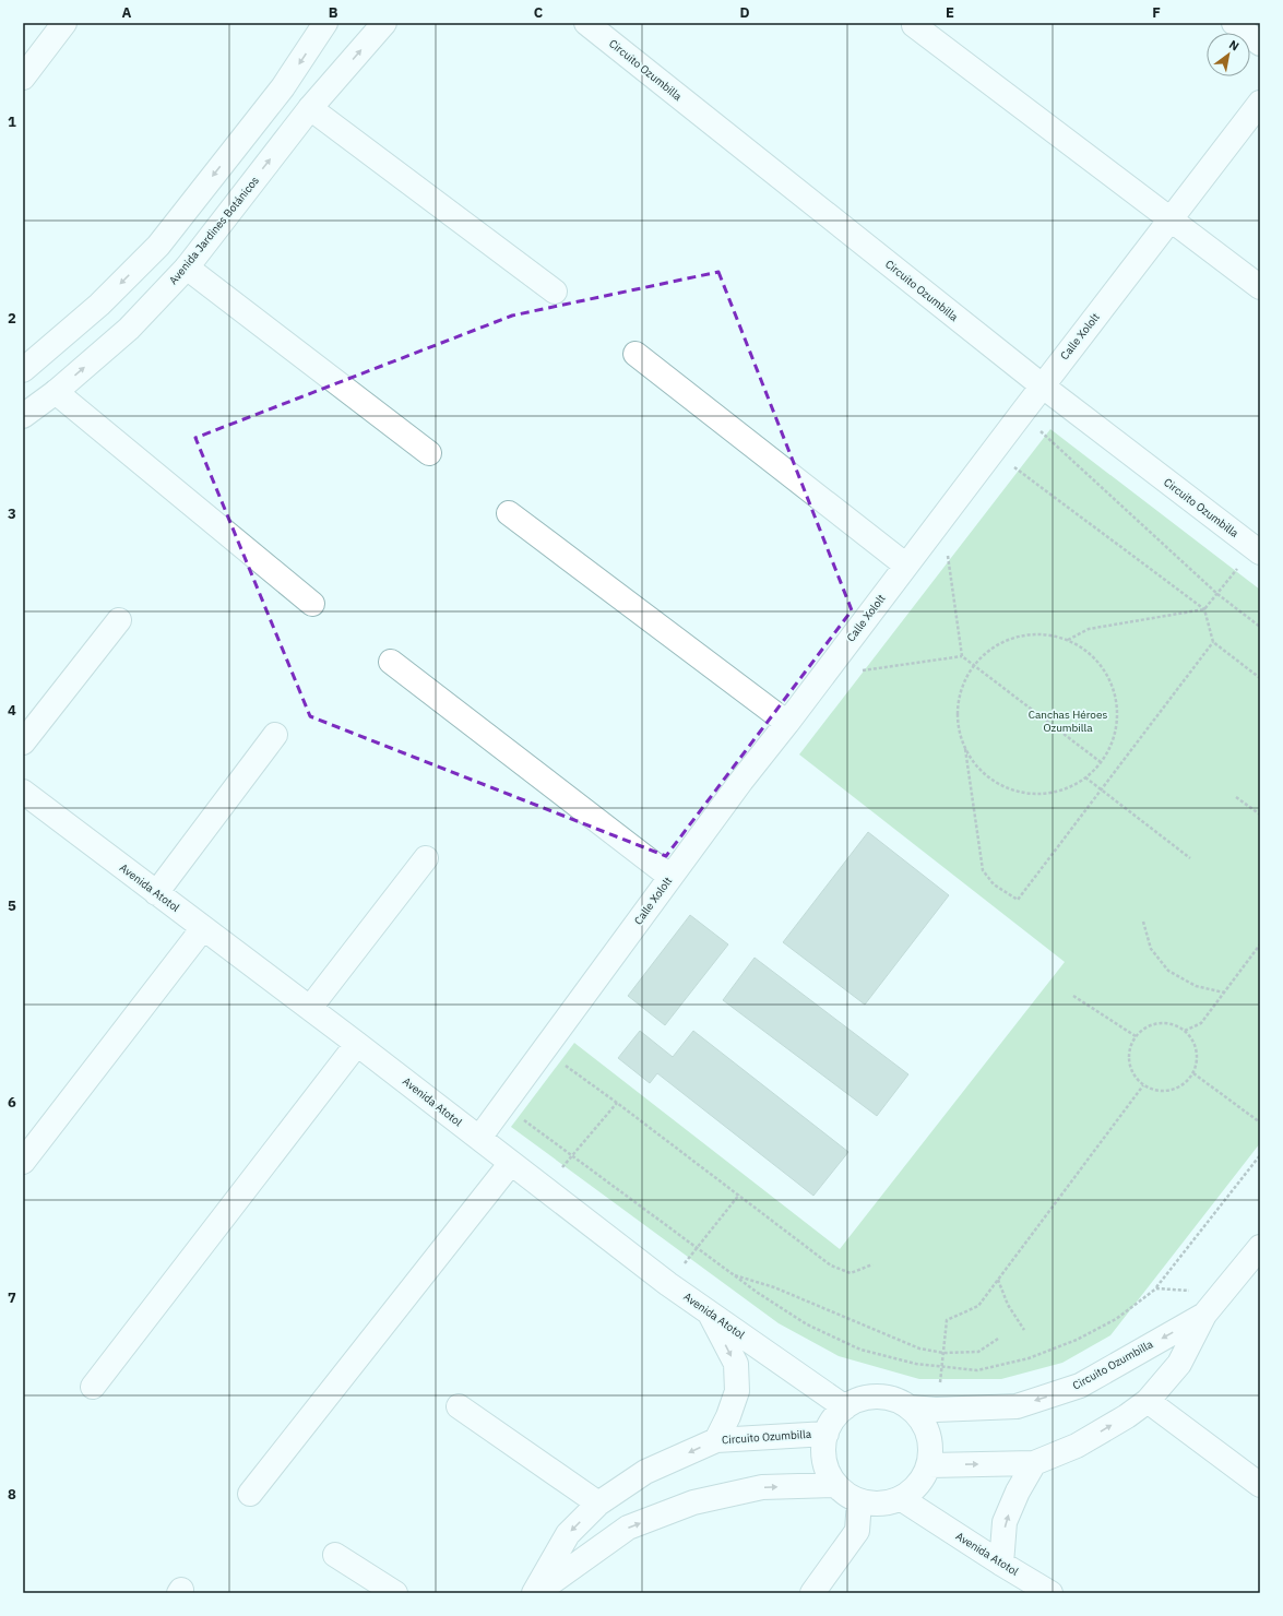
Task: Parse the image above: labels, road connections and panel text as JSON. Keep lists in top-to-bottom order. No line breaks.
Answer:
{"streets":{"street":["Circuito Ozumbilla","Avenida Jardines Botánicos","Calle Xololt","Avenida Atotol"]},"crossings":[["Circuito Ozumbilla","Calle Xololt"],["Circuito Ozumbilla","Avenida Atotol"],["Calle Xololt","Avenida Atotol"]],"parks":["Canchas Héroes Ozumbilla"],"north":"top right","grid":{"columns":["A","B","C","D","E","F"],"rows":["1","2","3","4","5","6","7","8"]}}
